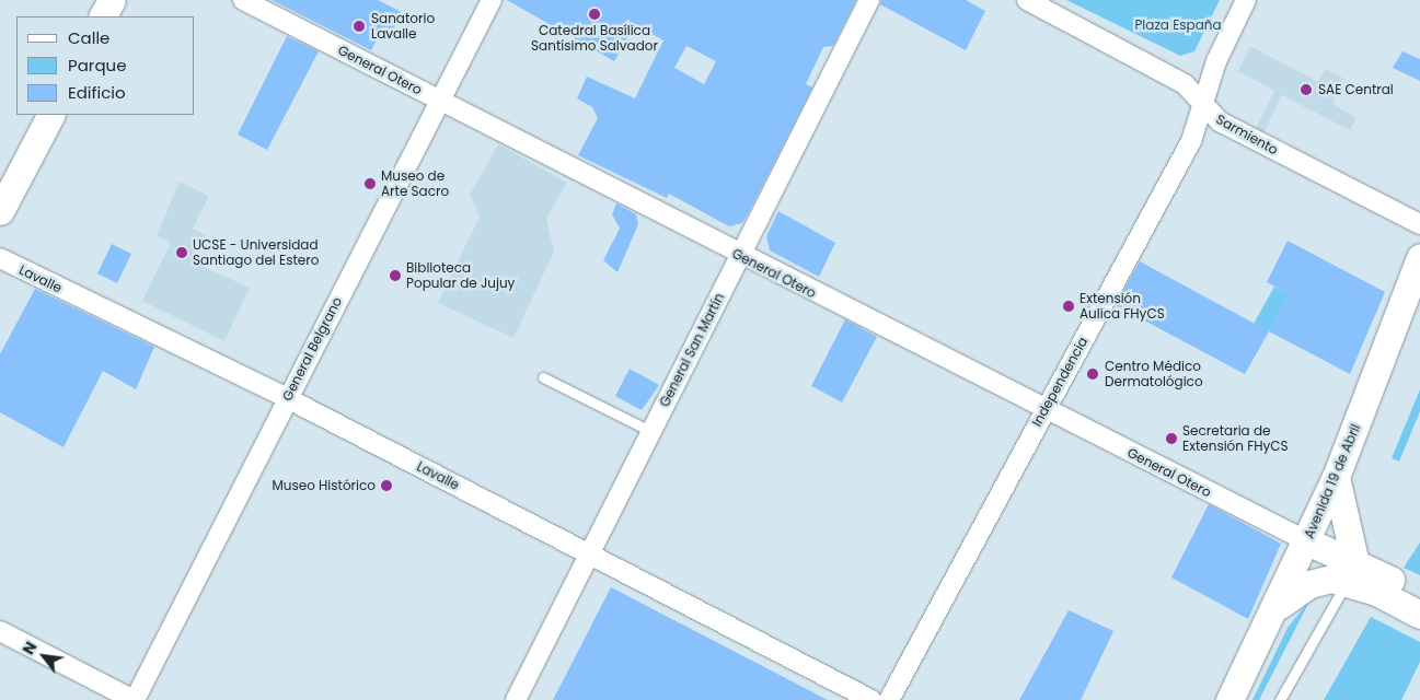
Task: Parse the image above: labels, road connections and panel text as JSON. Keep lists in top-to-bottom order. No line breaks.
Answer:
{"streets":{"main road":["Avenida 19 de Abril"],"street":["General Otero","Sarmiento","Lavalle","General Belgrano","General San Martín","Independencia"]},"crossings":[["General Otero","General Belgrano"],["General Otero","General San Martín"],["General Otero","Independencia"],["General Otero","Avenida 19 de Abril"],["Sarmiento","Independencia"],["Lavalle","General Belgrano"],["Lavalle","General San Martín"]],"parks":["Plaza España"],"places":["Catedral Basílica Santísimo Salvador","Sanatorio Lavalle","SAE Central","Museo de Arte Sacro","UCSE - Universidad Santiago del Estero","Biblioteca Popular de Jujuy","Extensión Aulica FHyCS","Centro Médico Dermatológico","Secretaria de Extensión FHyCS","Museo Histórico"],"legend":["Calle","Parque","Edificio"],"north":"top left"}
